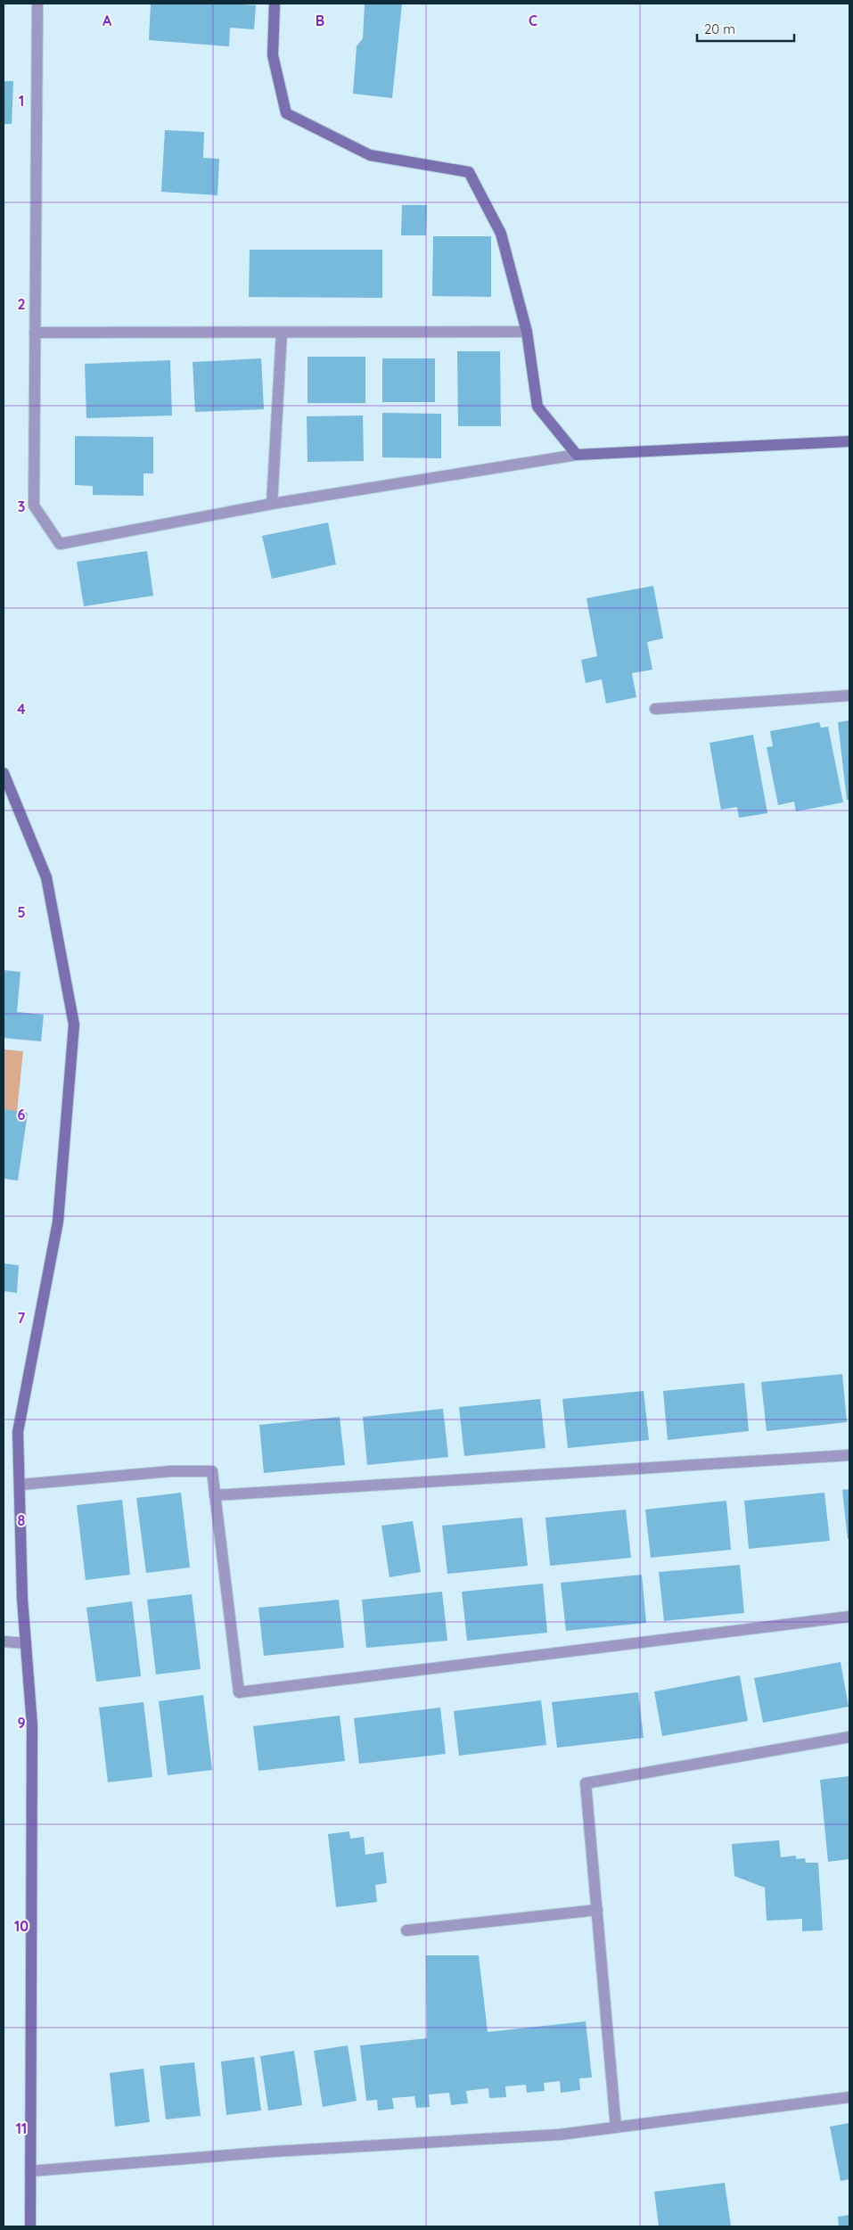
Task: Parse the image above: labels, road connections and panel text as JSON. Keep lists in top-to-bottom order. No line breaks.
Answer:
{"scale_bar":"20 m","grid":{"columns":["A","B","C"],"rows":["1","2","3","4","5","6","7","8","9","10","11"]}}
